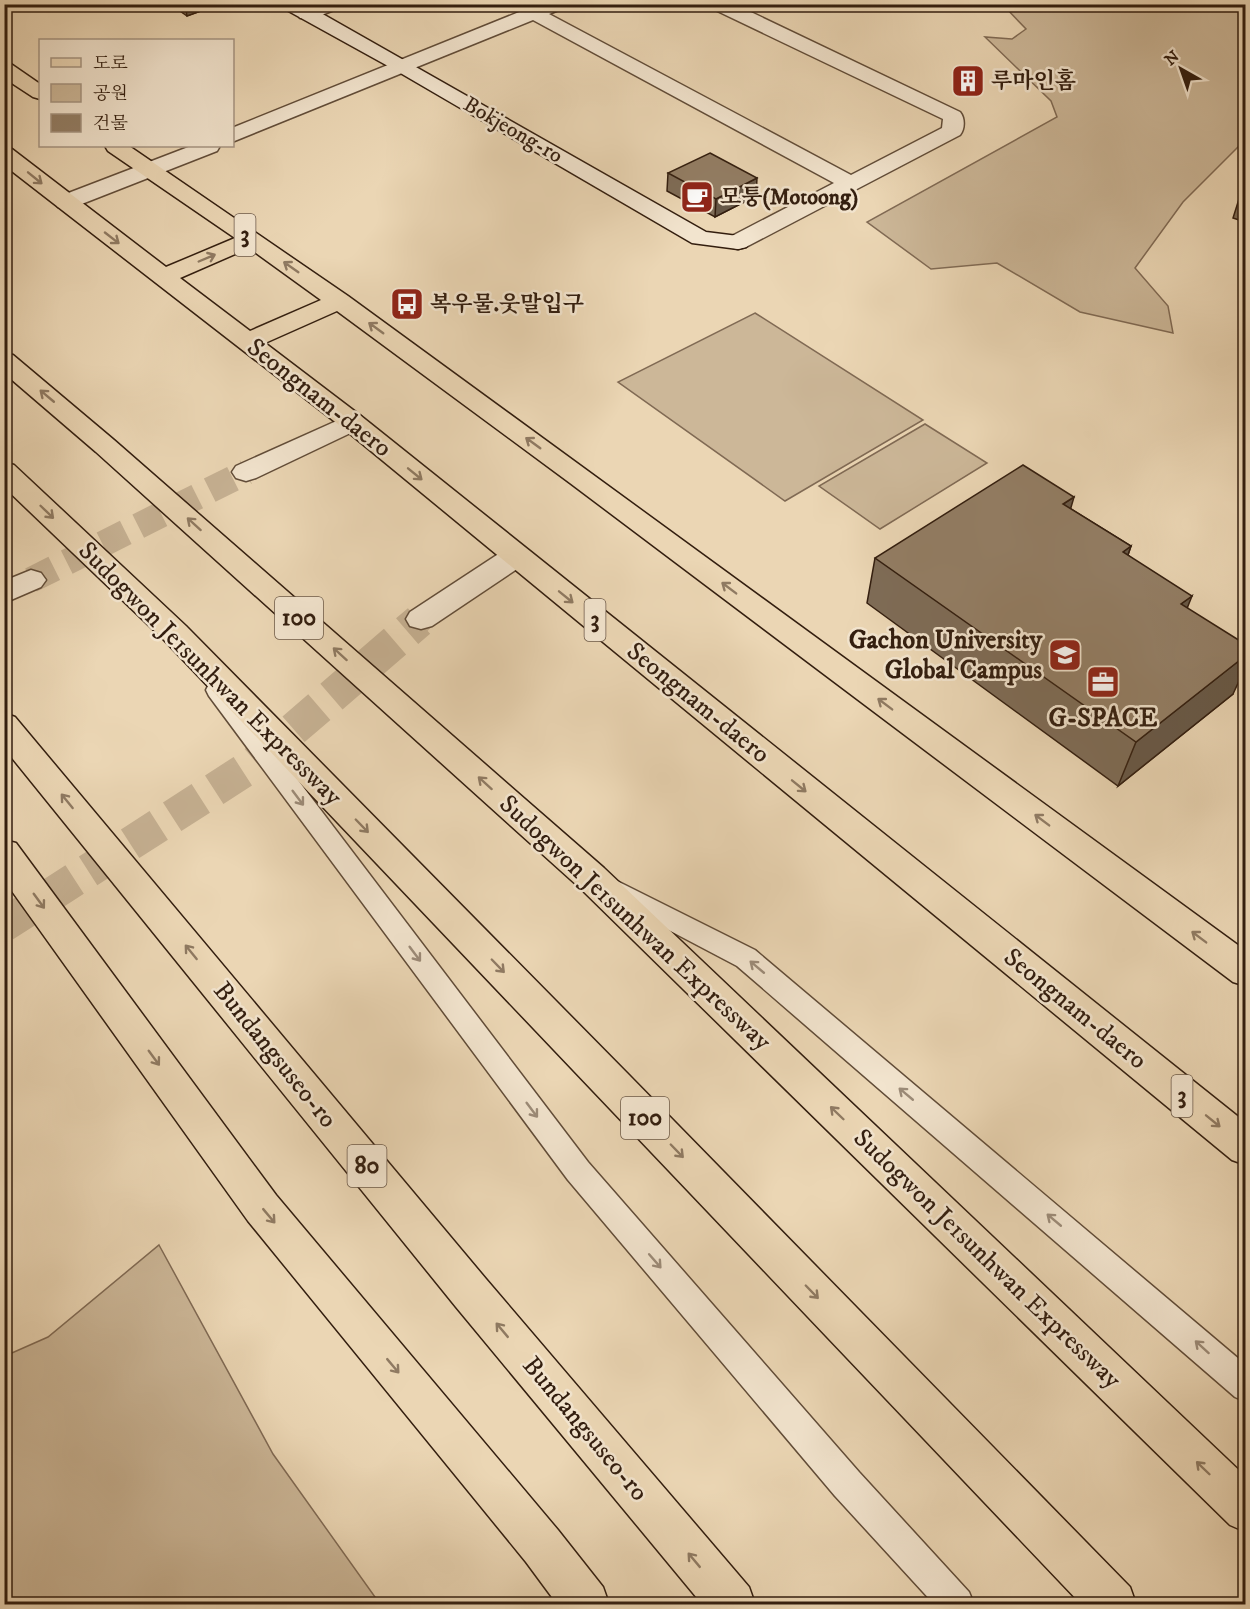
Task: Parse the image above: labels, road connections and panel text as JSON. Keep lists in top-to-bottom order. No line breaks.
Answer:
{"streets":{"main road":["3","Seongnam-daero","100","Sudogwon Je1sunhwan Expressway","Bundangsuseo-ro","80"],"street":["Bokjeong-ro"]},"places":{"building":["루마인홈"],"cafe":["모퉁(Motoong)"],"bus stop":["복우물.웃말입구"],"school or university":["Gachon University Global Campus"],"office":["G-SPACE"]},"legend":["도로","공원","건물"],"north":"top left"}
